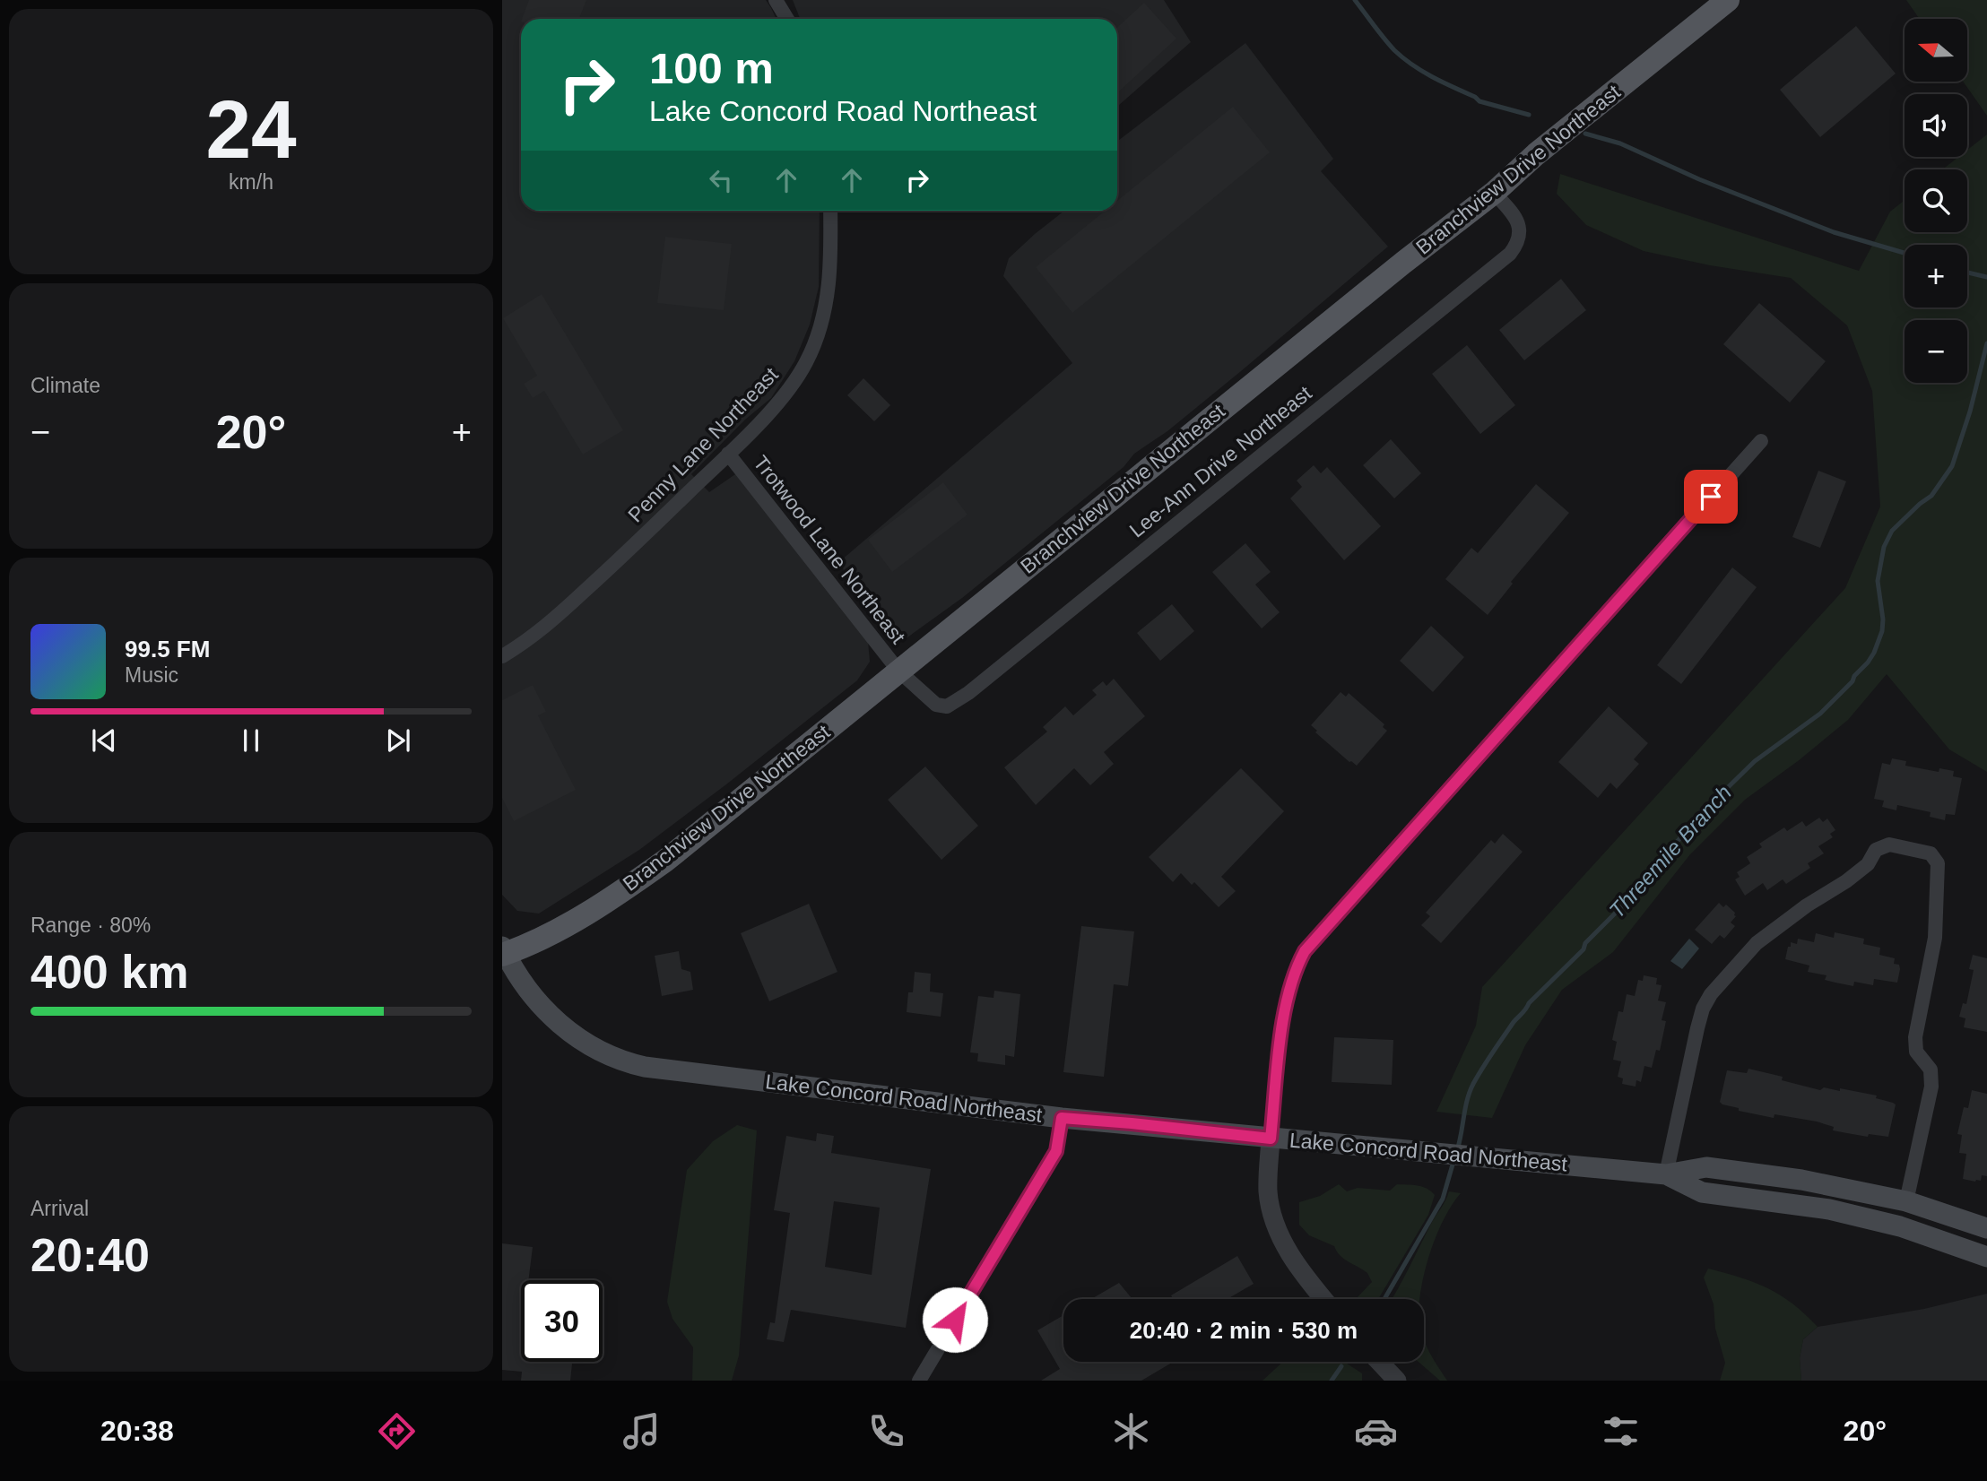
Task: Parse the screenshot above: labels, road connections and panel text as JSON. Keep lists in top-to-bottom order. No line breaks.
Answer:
{"streets":{"main road":["Branchview Drive Northeast","Lake Concord Road Northeast"],"street":["Penny Lane Northeast","Lee-Ann Drive Northeast","Trotwood Lane Northeast"]},"crossings":[["Branchview Drive Northeast","Lee-Ann Drive Northeast"],["Branchview Drive Northeast","Trotwood Lane Northeast"],["Branchview Drive Northeast","Lake Concord Road Northeast"],["Penny Lane Northeast","Trotwood Lane Northeast"],["Lee-Ann Drive Northeast","Trotwood Lane Northeast"]],"water":["Threemile Branch"],"north":"left","page":{"tile":[["24","km/h"],"Climate",["Range · 80%","400 km"],["Arrival","20:40"]],"map_buttons":["+","−"],"turn":["100 m","Lake Concord Road Northeast"],"heat":["−","20°","+"],"song":["99.5 FM","Music"],"limit":"30","trip":"20:40 · 2 min · 530 m","tabs":["20:38","20°"]}}
